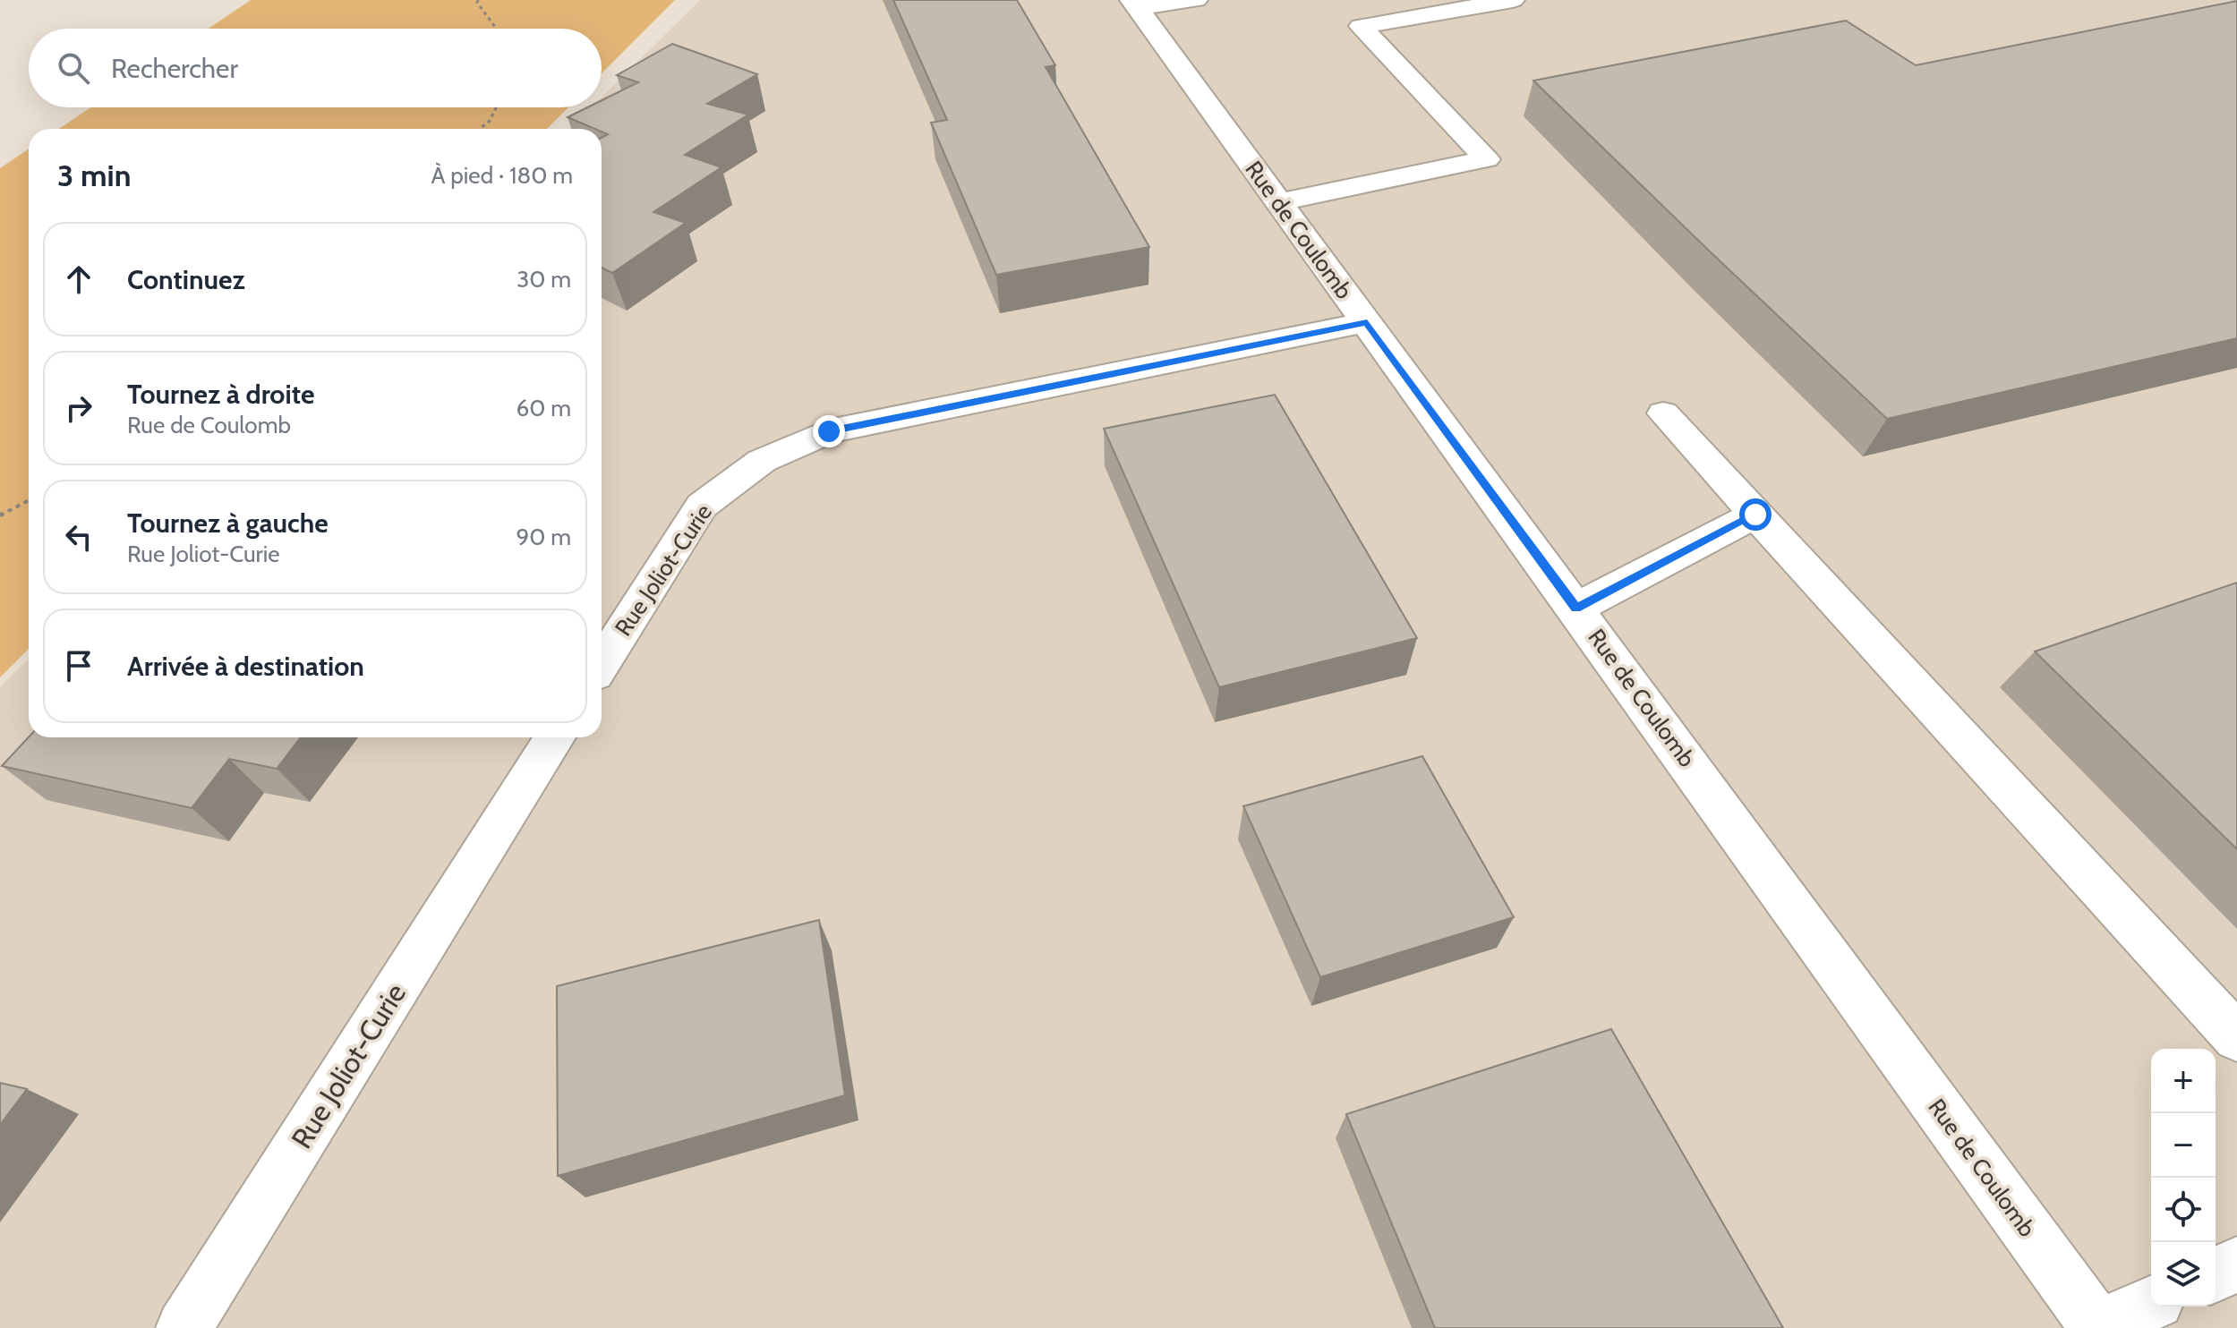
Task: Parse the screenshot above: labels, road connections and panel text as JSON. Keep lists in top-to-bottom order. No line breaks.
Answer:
{"streets":{"street":["Rue de Coulomb","Rue Joliot-Curie"]},"crossings":[["Rue de Coulomb","Rue Joliot-Curie"]],"page":{"search":"Rechercher","heading":["3 min","À pied · 180 m"],"list":[["Continuez","30 m"],["Tournez à droite","Rue de Coulomb","60 m"],["Tournez à gauche","Rue Joliot-Curie","90 m"],"Arrivée à destination"],"map_buttons":["+","−"]}}
